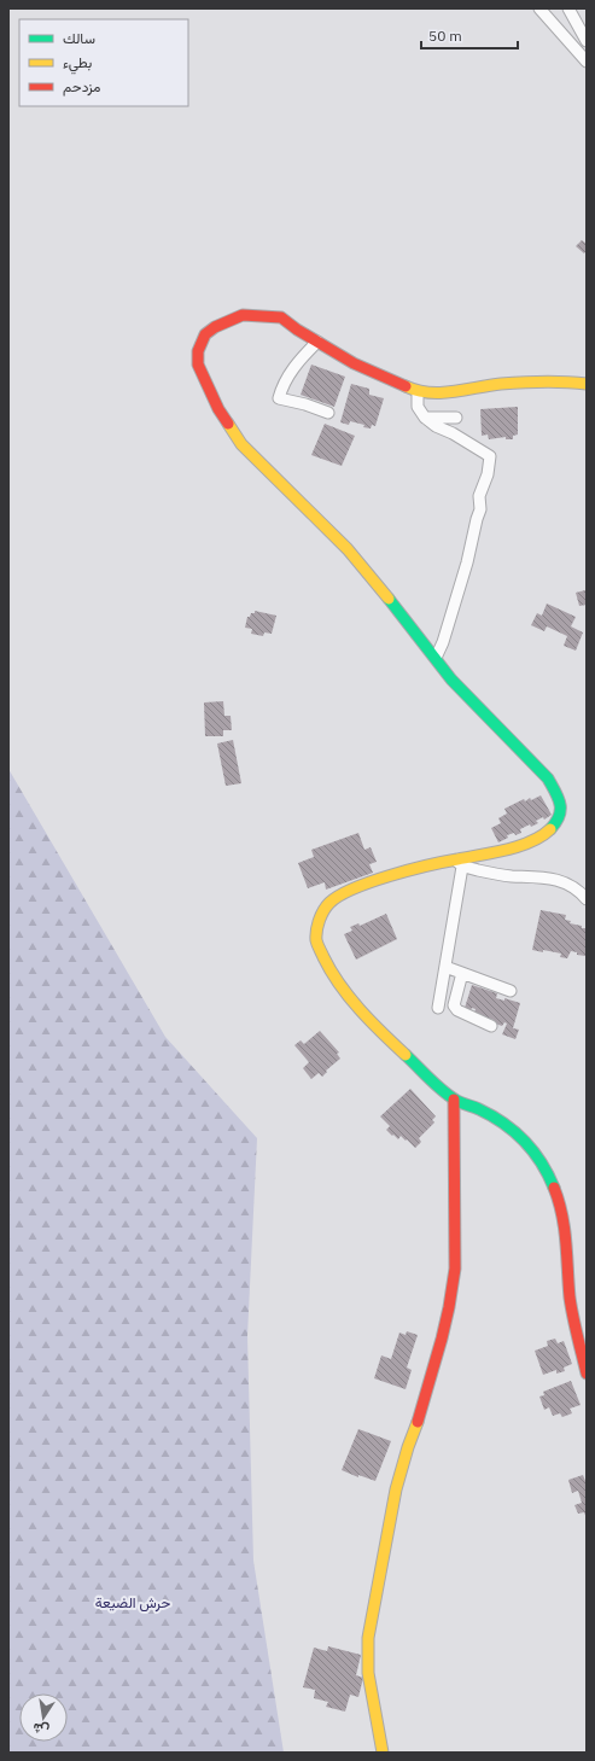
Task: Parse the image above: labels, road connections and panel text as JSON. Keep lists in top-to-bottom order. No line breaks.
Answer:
{"parks":["حرش الضيعة"],"legend":["سالك","بطيء","مزدحم"],"scale_bar":"50 m","north":"bottom"}
